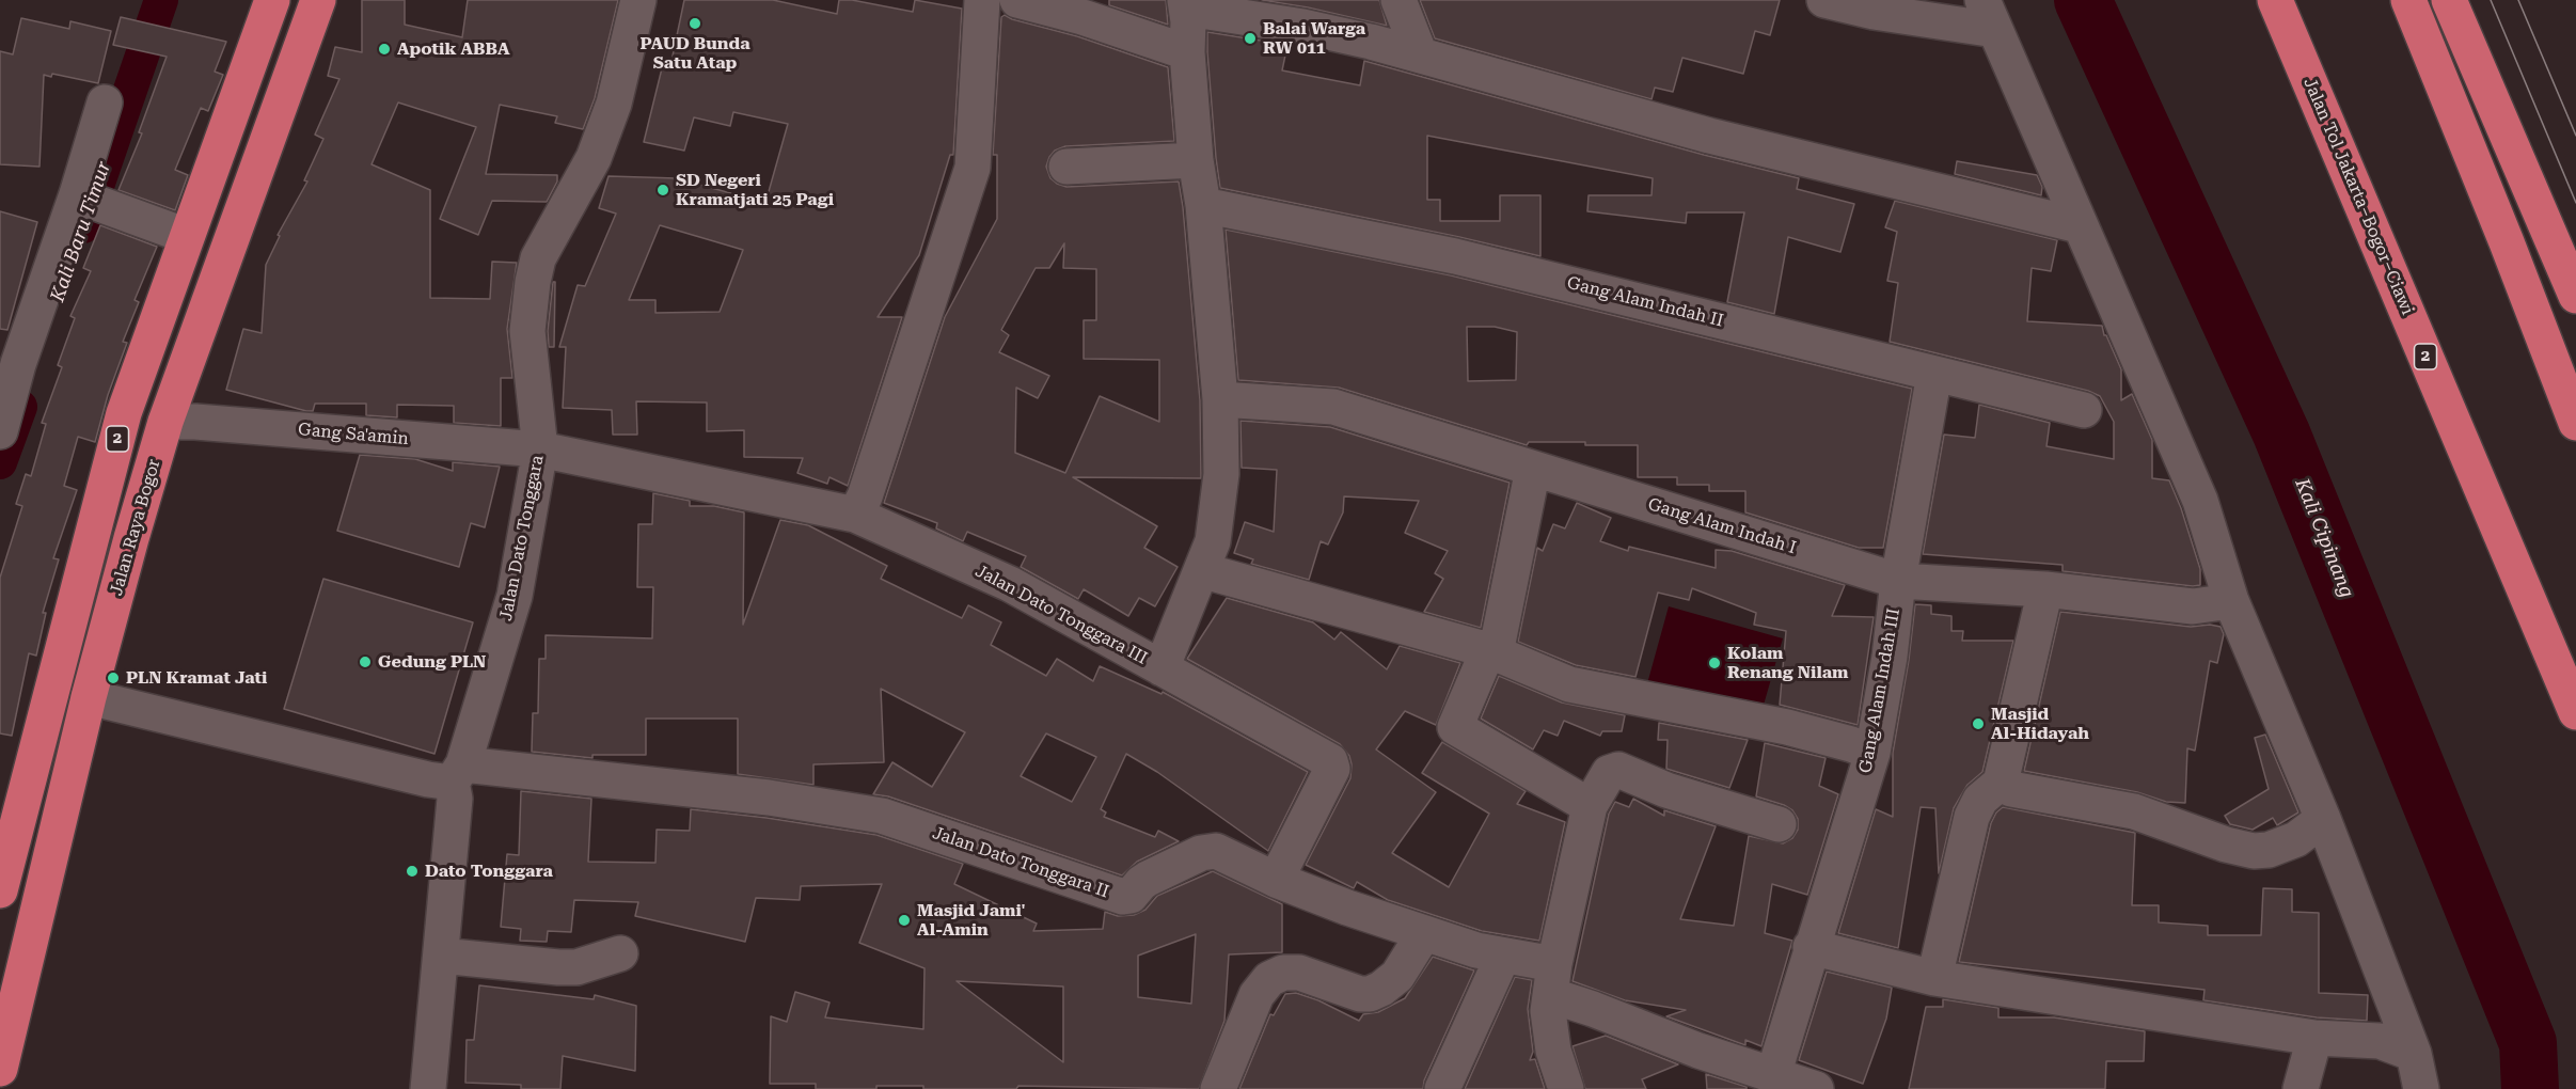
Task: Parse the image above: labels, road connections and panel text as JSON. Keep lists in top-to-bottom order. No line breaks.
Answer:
{"streets":{"highway":["Jalan Tol Jakarta–Bogor–Ciawi","2","Jalan Raya Bogor"],"street":["Gang Alam Indah II","Gang Sa'amin","Gang Alam Indah I","Jalan Dato Tonggara","Jalan Dato Tonggara III","Gang Alam Indah III","Jalan Dato Tonggara II"]},"crossings":[["Gang Alam Indah II","Jalan Dato Tonggara III"],["Gang Alam Indah II","Gang Alam Indah III"],["Gang Sa'amin","Jalan Raya Bogor"],["Gang Sa'amin","Jalan Dato Tonggara"],["Gang Sa'amin","Jalan Dato Tonggara III"],["Gang Alam Indah I","Jalan Dato Tonggara III"],["Gang Alam Indah I","Gang Alam Indah III"],["Jalan Dato Tonggara","Jalan Dato Tonggara III"],["Jalan Dato Tonggara","Jalan Dato Tonggara II"]],"water":["Kali Baru Timur","Kali Cipinang"],"places":["PAUD Bunda Satu Atap","Balai Warga RW 011","Apotik ABBA","SD Negeri Kramatjati 25 Pagi","Gedung PLN","Kolam Renang Nilam","PLN Kramat Jati","Masjid Al-Hidayah","Dato Tonggara","Masjid Jami' Al-Amin"]}
